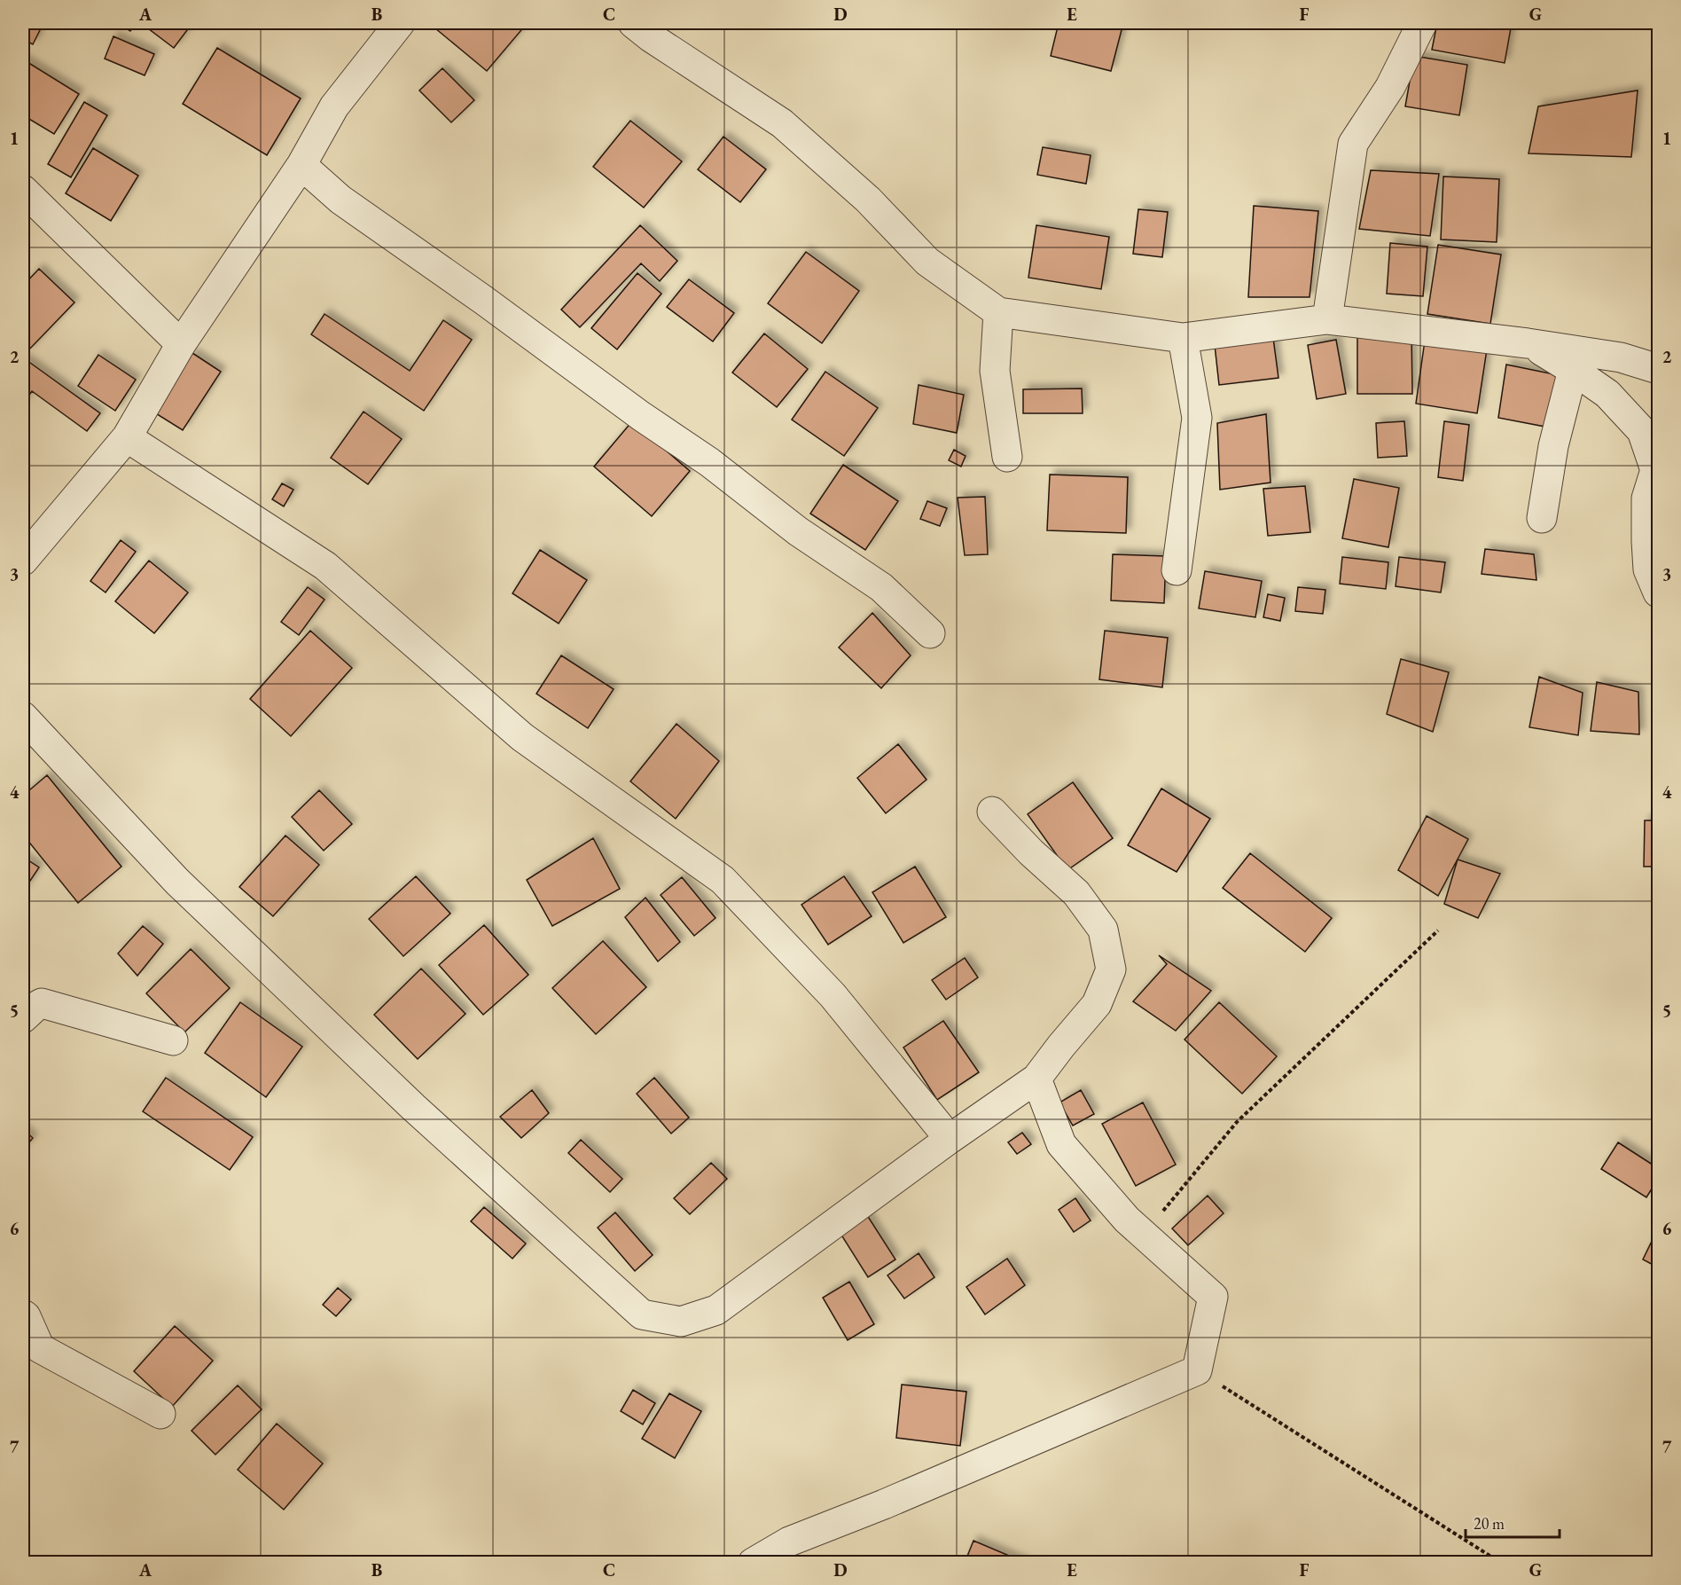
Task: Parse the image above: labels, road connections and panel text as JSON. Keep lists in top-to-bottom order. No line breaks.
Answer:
{"scale_bar":"20 m","grid":{"columns":["A","B","C","D","E","F","G"],"rows":["1","2","3","4","5","6","7"]}}
